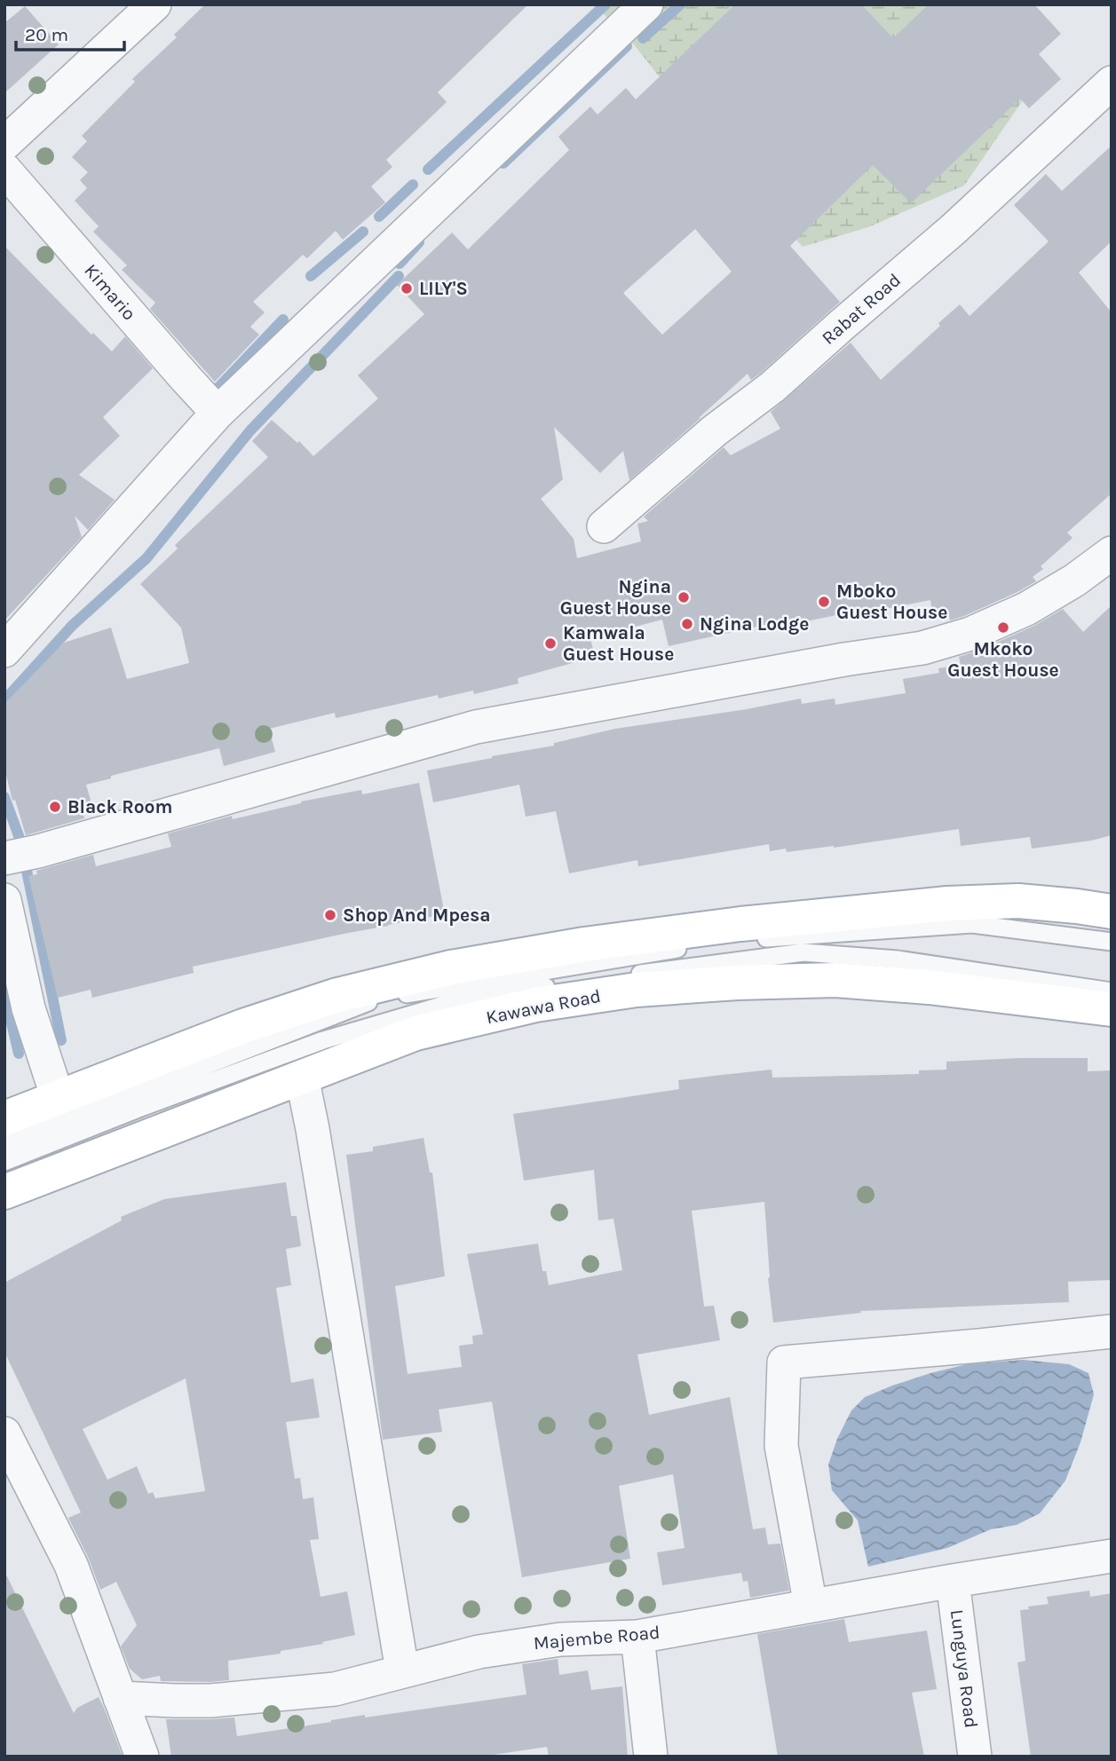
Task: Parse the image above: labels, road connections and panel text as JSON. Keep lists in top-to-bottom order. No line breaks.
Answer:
{"streets":{"main road":["Kawawa Road"],"street":["Kimario","Rabat Road","Majembe Road","Lunguya Road"]},"crossings":[["Majembe Road","Lunguya Road"]],"places":["LILY'S","Ngina Guest House","Mboko Guest House","Ngina Lodge","Mkoko Guest House","Kamwala Guest House","Black Room","Shop And Mpesa"],"scale_bar":"20 m"}
